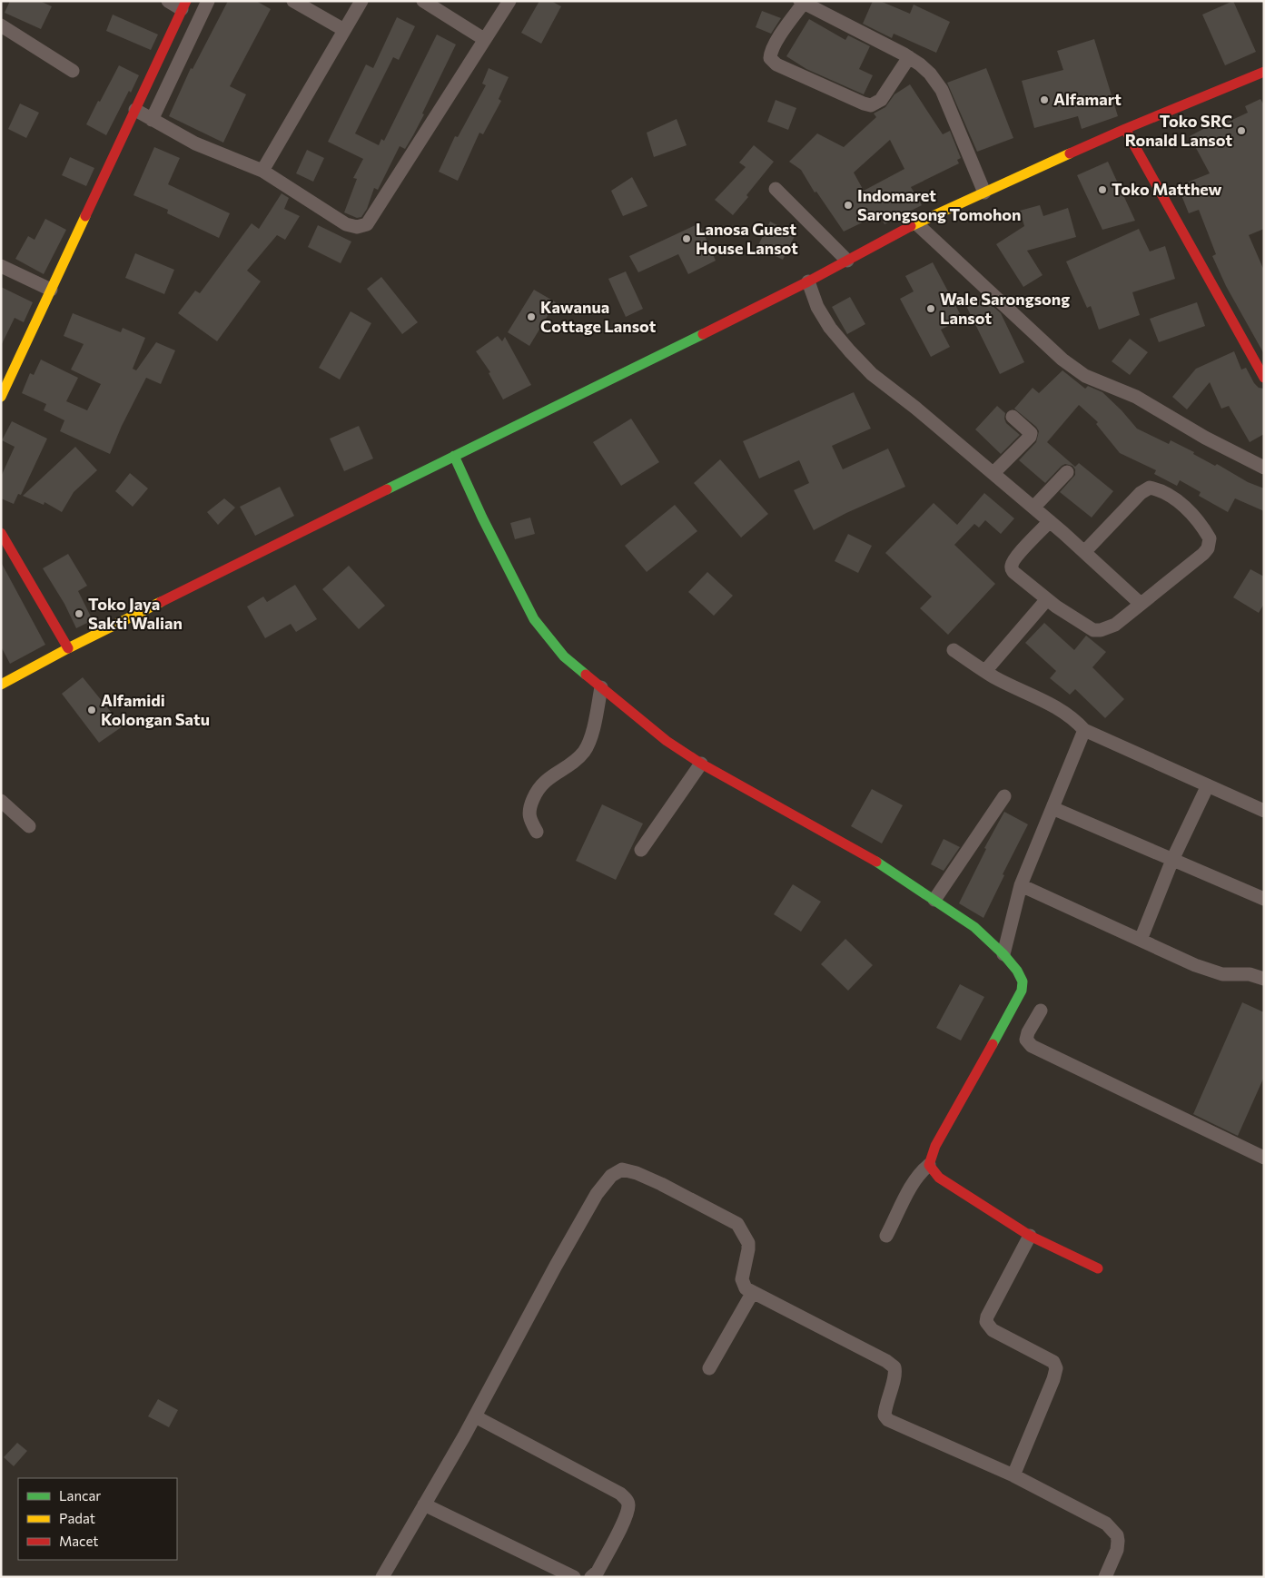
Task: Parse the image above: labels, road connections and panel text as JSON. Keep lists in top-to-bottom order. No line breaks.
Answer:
{"places":["Alfamart","Toko SRC Ronald Lansot","Toko Matthew","Indomaret Sarongsong Tomohon","Lanosa Guest House Lansot","Wale Sarongsong Lansot","Kawanua Cottage Lansot","Toko Jaya Sakti Walian","Alfamidi Kolongan Satu"],"legend":["Lancar","Padat","Macet"]}
